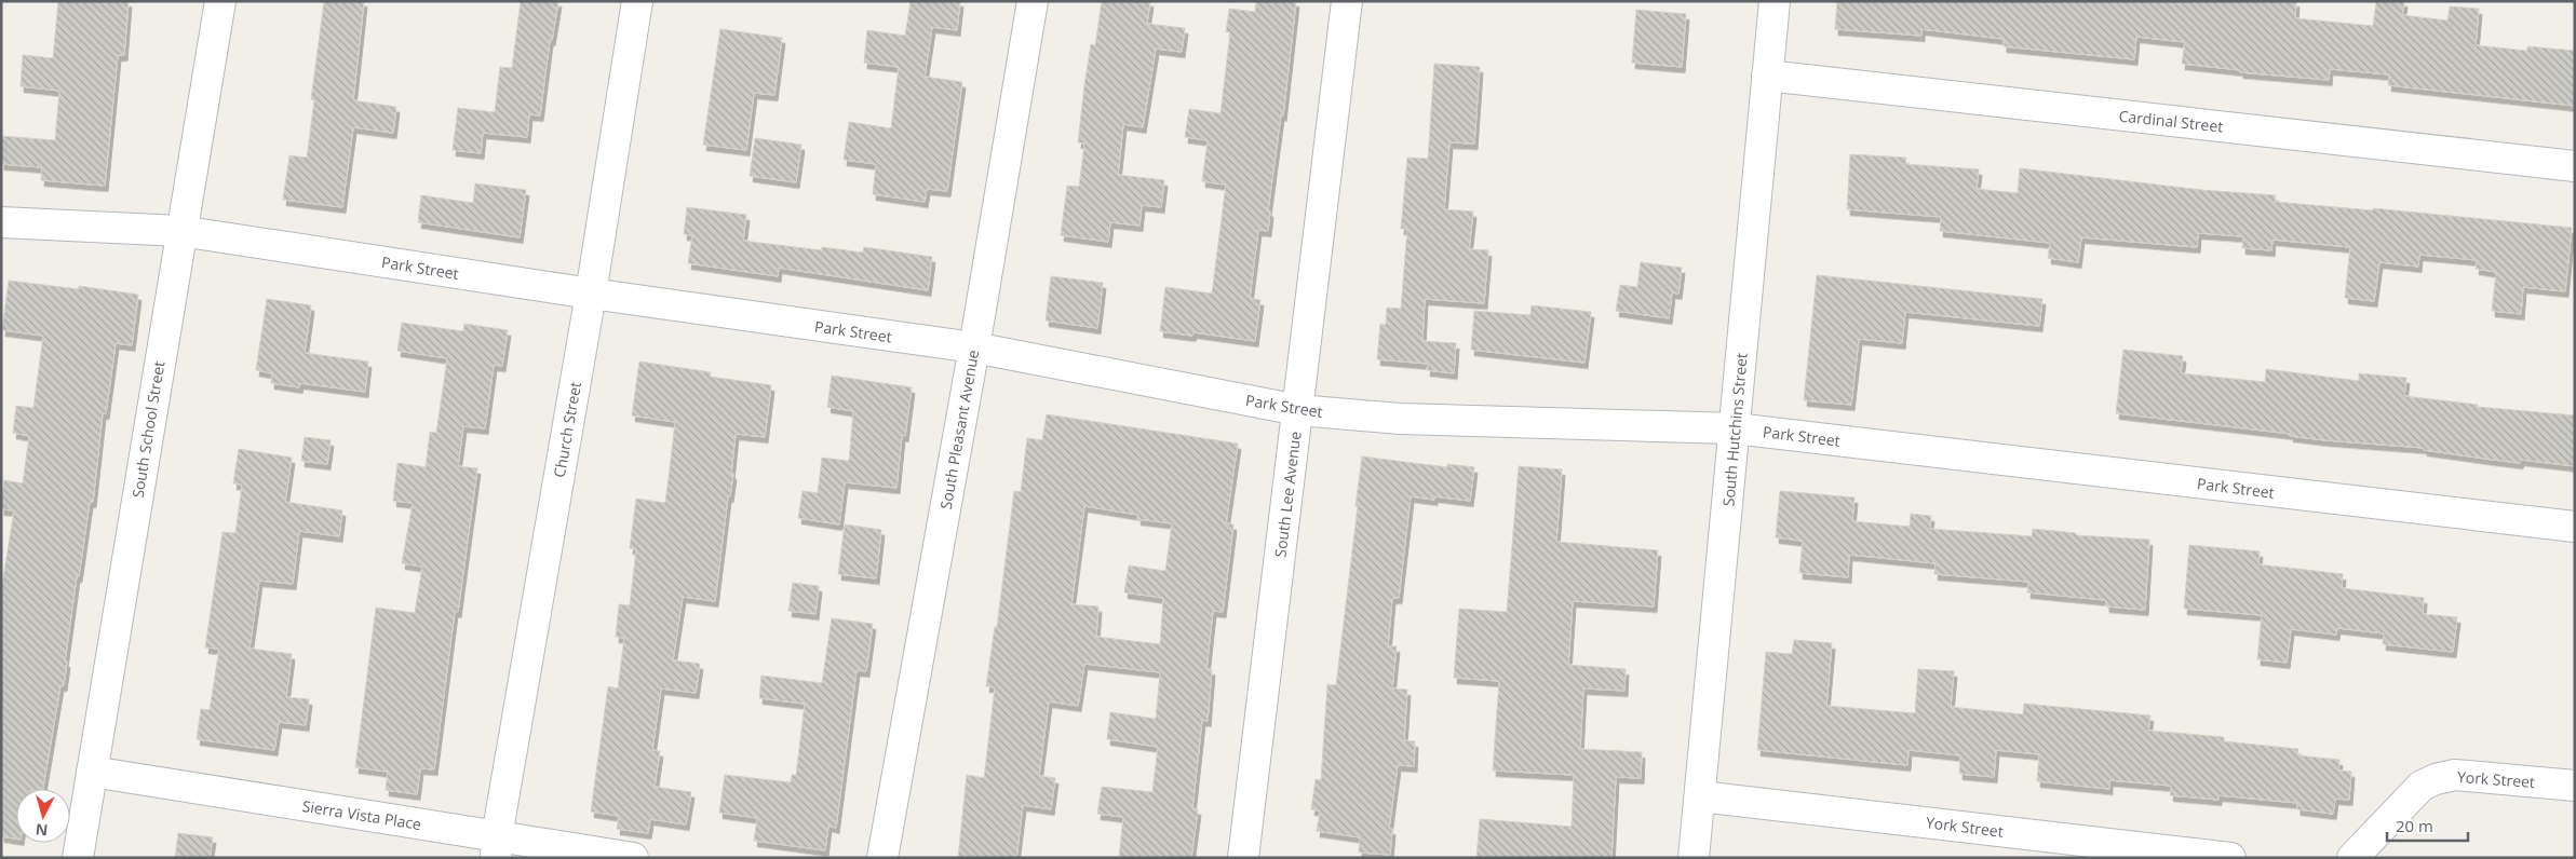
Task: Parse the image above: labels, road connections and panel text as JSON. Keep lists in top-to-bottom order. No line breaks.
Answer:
{"streets":{"street":["Cardinal Street","Park Street","South School Street","Church Street","South Pleasant Avenue","South Hutchins Street","South Lee Avenue","York Street","Sierra Vista Place"]},"crossings":[["Cardinal Street","South Hutchins Street"],["Park Street","South School Street"],["Park Street","Church Street"],["Park Street","South Pleasant Avenue"],["Park Street","South Hutchins Street"],["Park Street","South Lee Avenue"],["South School Street","Sierra Vista Place"],["Church Street","Sierra Vista Place"],["South Hutchins Street","York Street"]],"scale_bar":"20 m","north":"bottom"}
